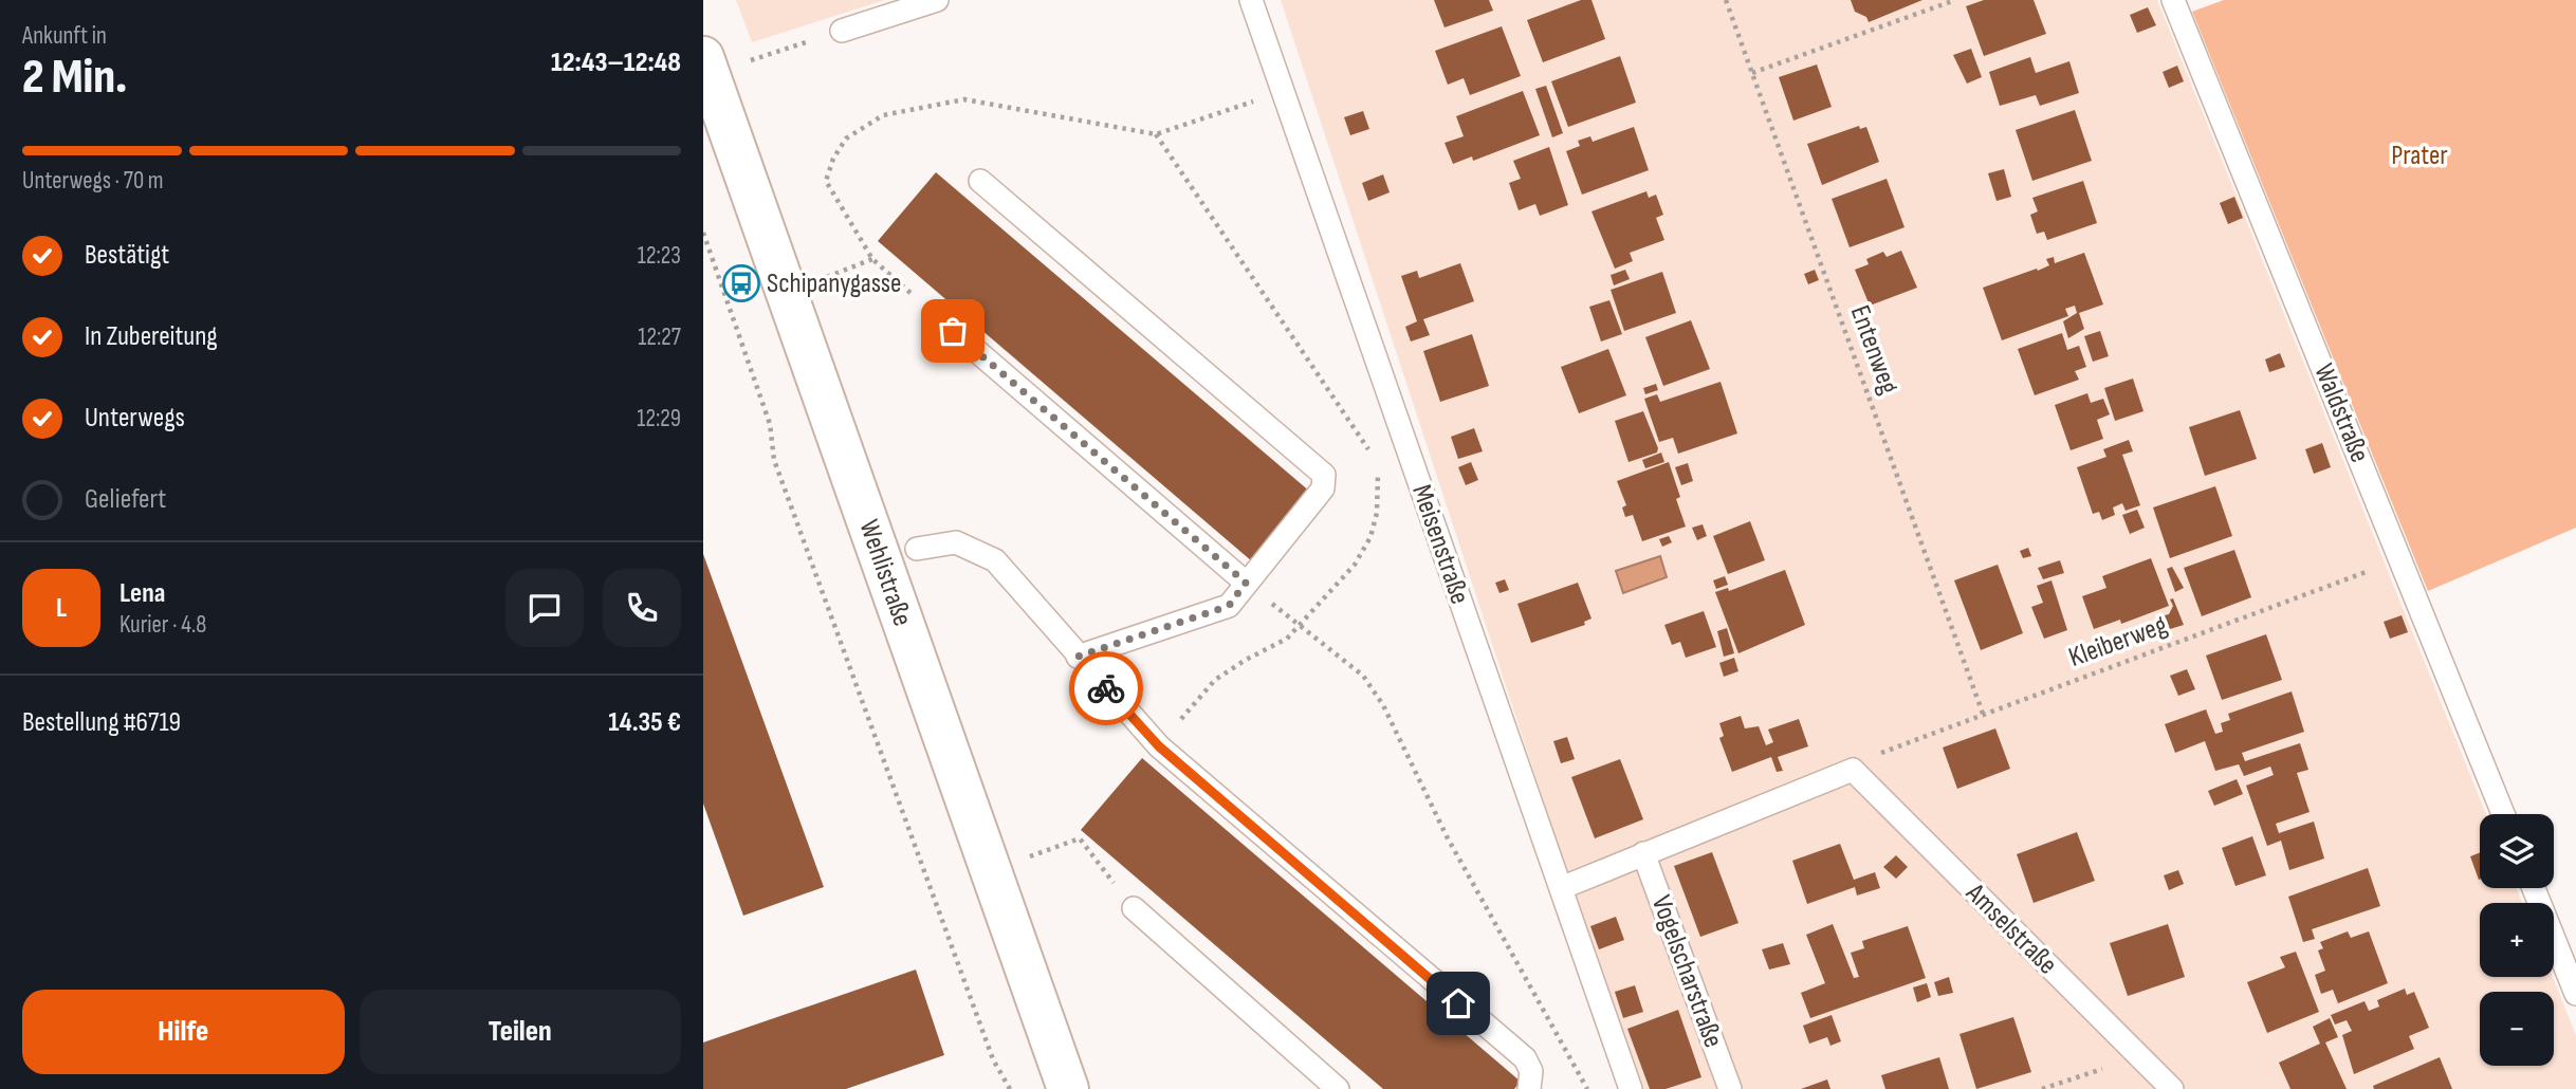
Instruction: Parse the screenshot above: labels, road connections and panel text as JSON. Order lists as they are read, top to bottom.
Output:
{
  "streets": {
    "street": ["Wehlistraße"],
    "lane": [
      "Waldstraße",
      "Meisenstraße",
      "Amselstraße",
      "Vogelscharstraße"
    ],
    "path": ["Entenweg", "Kleiberweg"]
  },
  "crossings": [
    ["Entenweg", "Kleiberweg"],
    ["Waldstraße", "Kleiberweg"],
    ["Kleiberweg", "Amselstraße"]
  ],
  "parks": ["Prater"],
  "places": {
    "bus stop": ["Schipanygasse"]
  },
  "page": {
    "heading": ["2 Min.", "Ankunft in", "12:43–12:48"],
    "panel": [
      "Lena",
      "Kurier · 4.8",
      "Bestellung #6719",
      "14.35 €"
    ],
    "bar": "Unterwegs · 70 m",
    "list": [
      ["Bestätigt", "12:23"],
      ["In Zubereitung", "12:27"],
      ["Unterwegs", "12:29"],
      "Geliefert"
    ],
    "round": "L",
    "map_buttons": ["+", "−"],
    "buttons": ["Hilfe", "Teilen"]
  }
}
